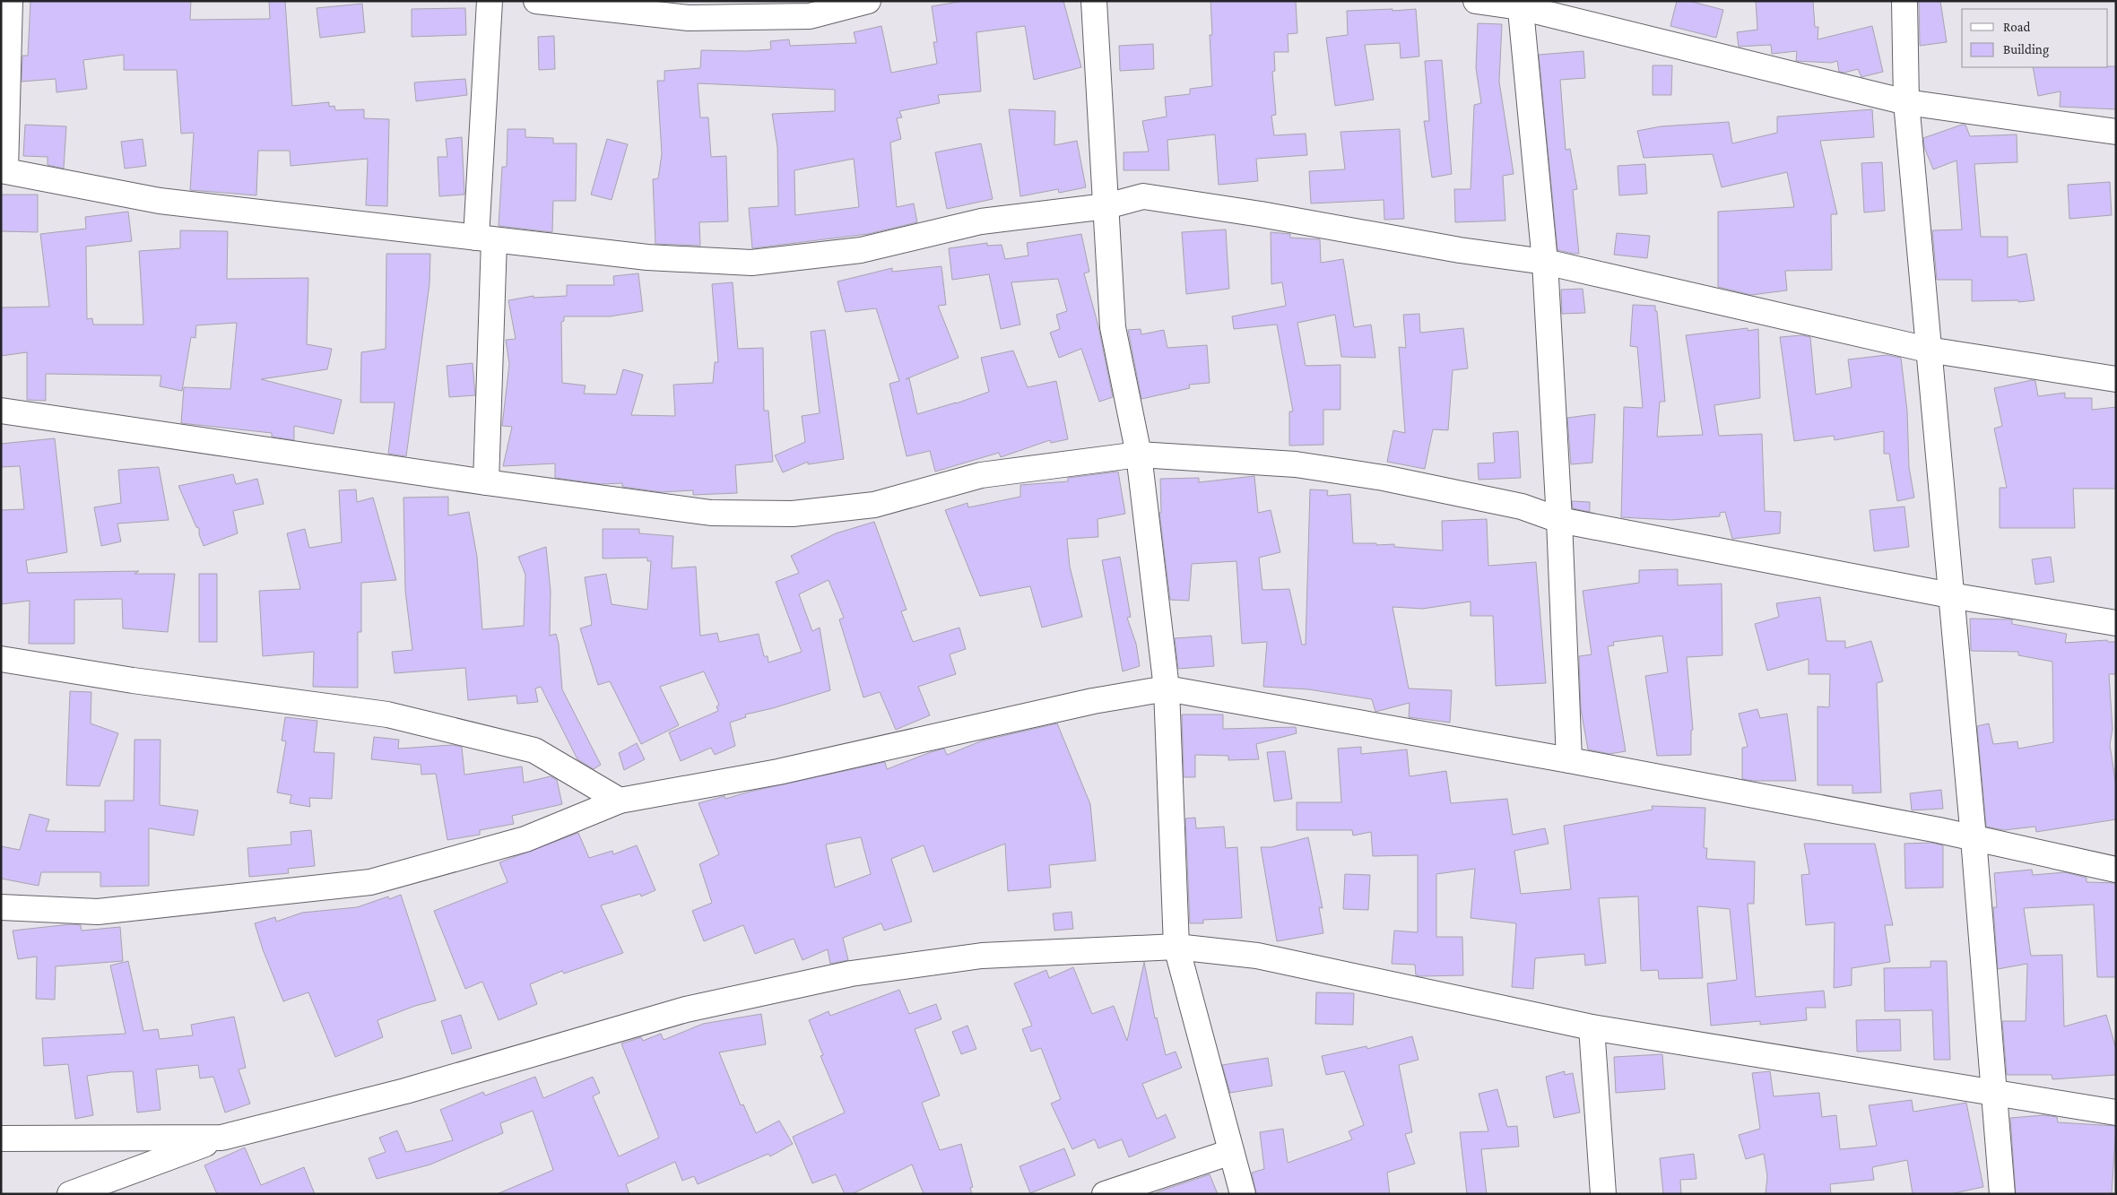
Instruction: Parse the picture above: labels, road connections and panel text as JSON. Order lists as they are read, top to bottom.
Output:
{
  "legend": ["Road", "Building"]
}
